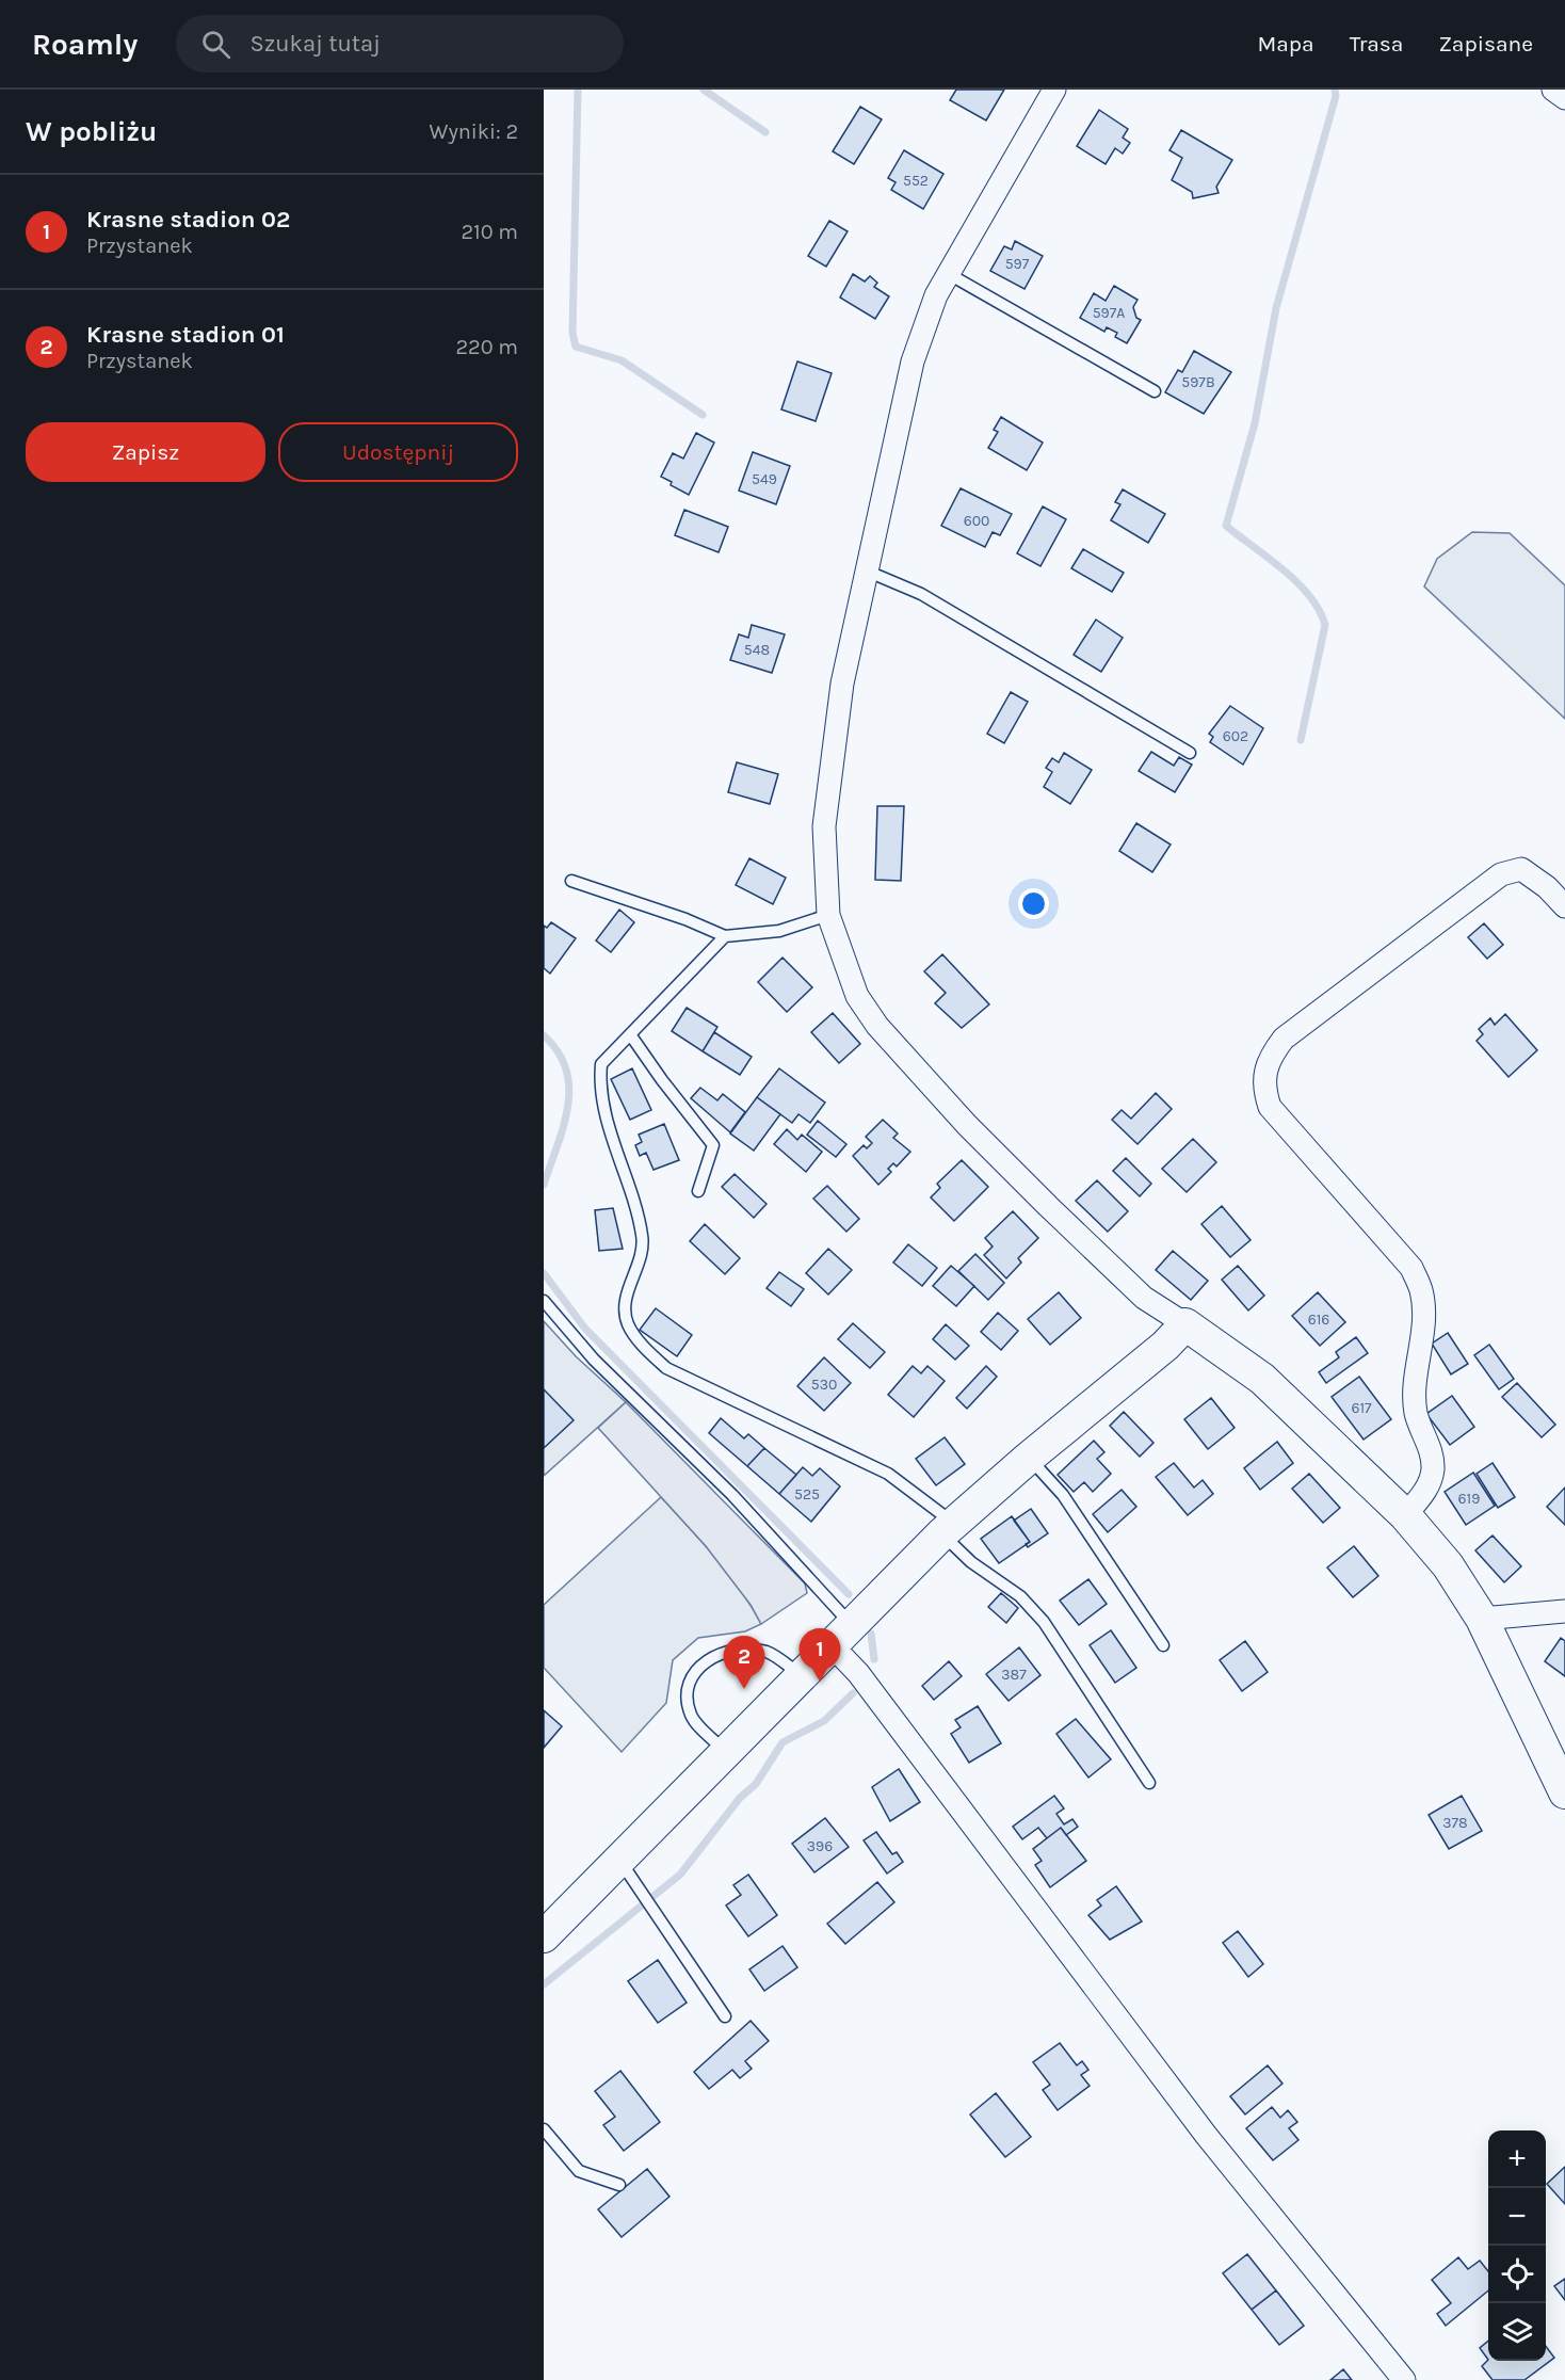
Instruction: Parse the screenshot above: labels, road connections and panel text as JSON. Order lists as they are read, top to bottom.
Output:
{
  "house_numbers": [
    "552",
    "597",
    "597A",
    "597B",
    "549",
    "600",
    "548",
    "602",
    "616",
    "530",
    "617",
    "525",
    "619",
    "387",
    "378",
    "396"
  ],
  "page": {
    "header": "Roamly",
    "search": "Szukaj tutaj",
    "nav": ["Mapa", "Trasa", "Zapisane"],
    "heading": ["W pobliżu", "Wyniki: 2"],
    "list": [
      {
        "mark": "1",
        "name": "Krasne stadion 02",
        "note": "Przystanek",
        "value": "210 m"
      },
      {
        "mark": "2",
        "name": "Krasne stadion 01",
        "note": "Przystanek",
        "value": "220 m"
      }
    ],
    "buttons": ["Zapisz", "Udostępnij"],
    "pins": ["1", "2"],
    "map_buttons": ["+", "−"]
  }
}
